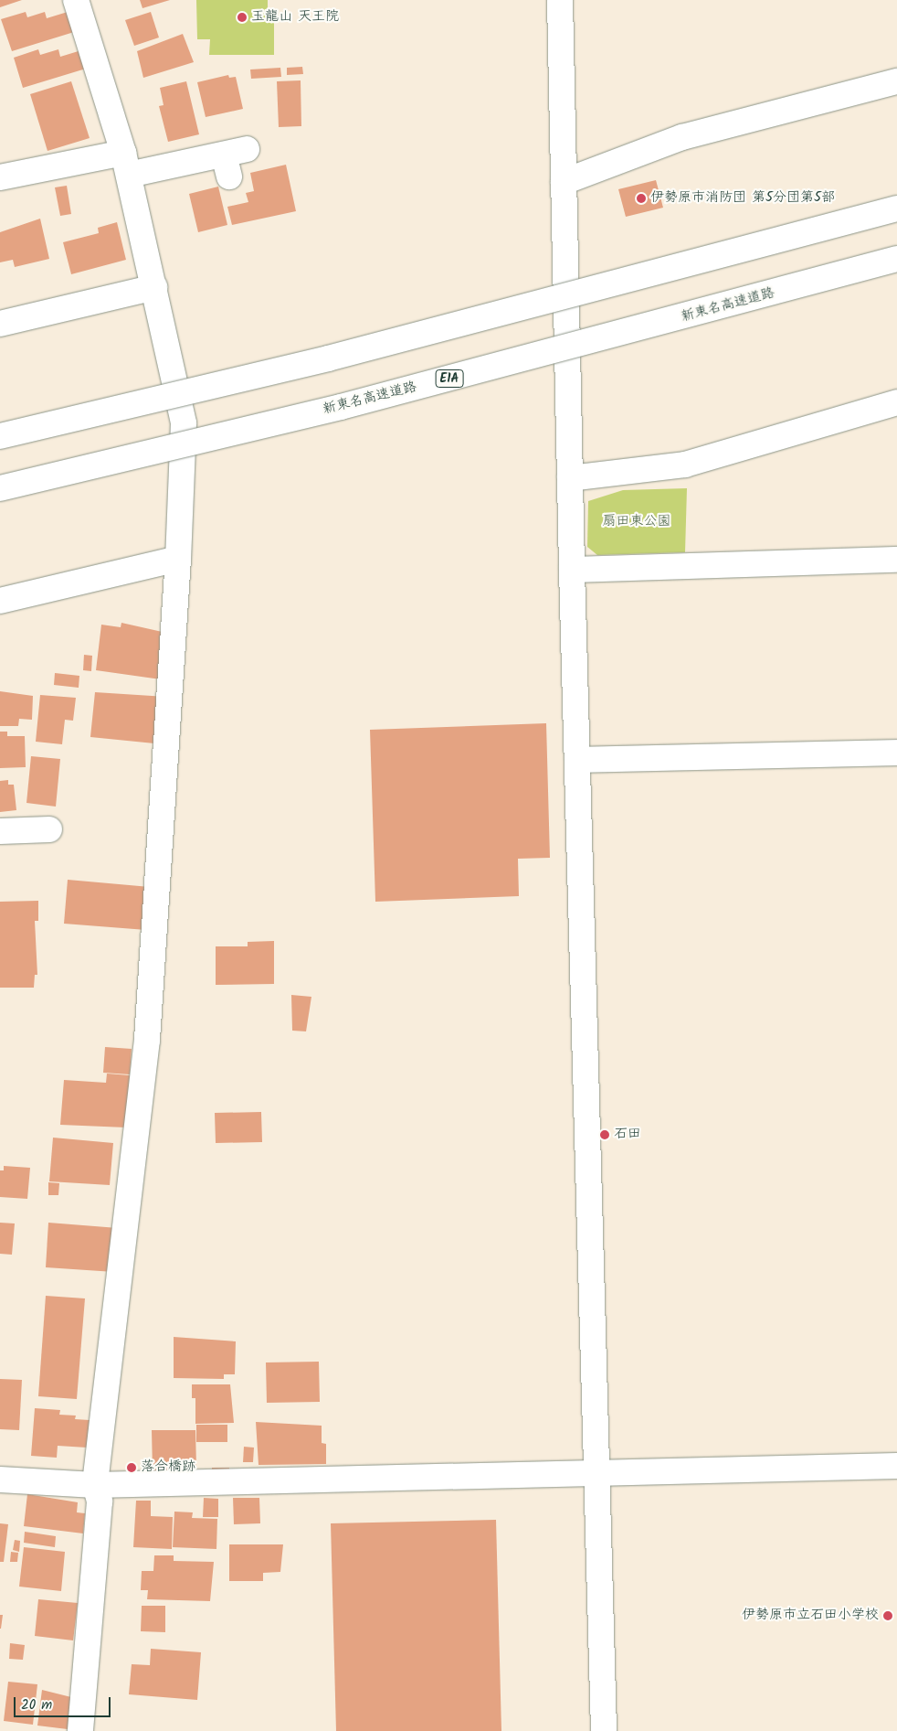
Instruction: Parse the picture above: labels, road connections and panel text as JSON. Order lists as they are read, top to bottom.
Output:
{
  "streets": {
    "main road": ["新東名高速道路", "E1A"]
  },
  "parks": ["扇田東公園"],
  "places": [
    "玉龍山 天王院",
    "伊勢原市消防団 第5分団第5部",
    "石田",
    "落合橋跡",
    "伊勢原市立石田小学校"
  ],
  "scale_bar": "20 m"
}
